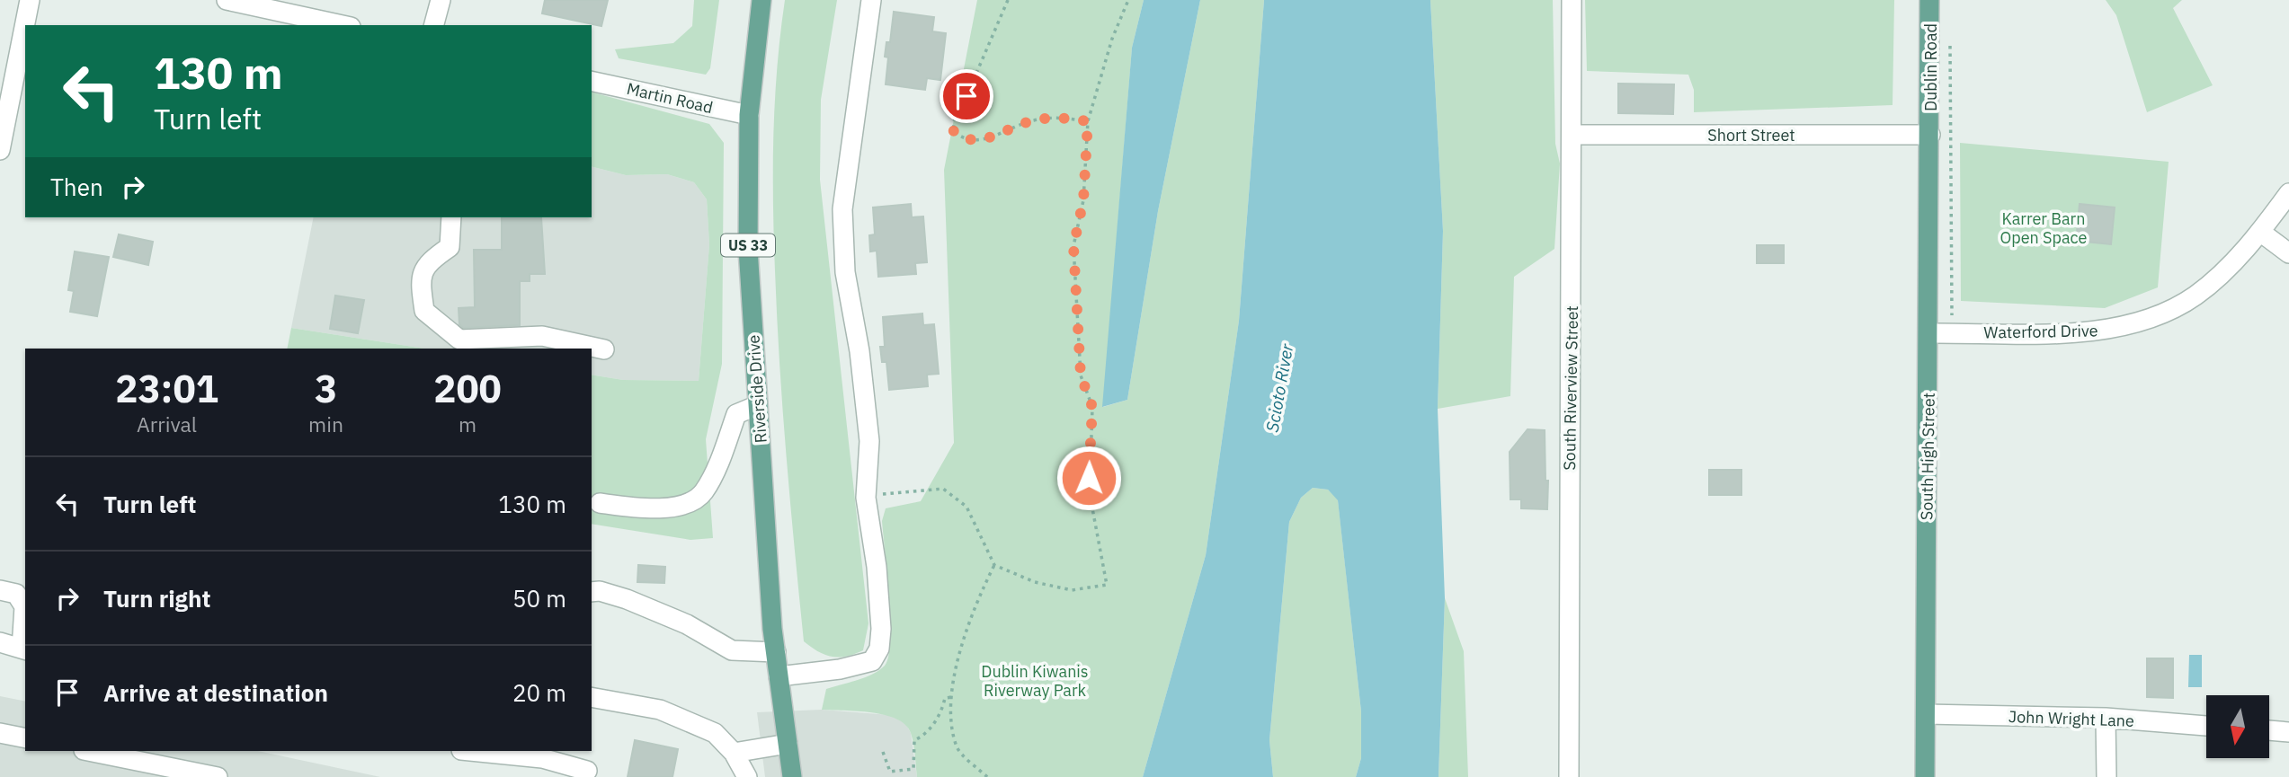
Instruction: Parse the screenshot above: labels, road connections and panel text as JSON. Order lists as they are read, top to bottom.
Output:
{
  "streets": {
    "main road": [
      "Dublin Road",
      "US 33",
      "Riverside Drive",
      "South High Street"
    ],
    "street": [
      "Martin Road",
      "Short Street",
      "Waterford Drive",
      "South Riverview Street",
      "John Wright Lane"
    ]
  },
  "crossings": [
    ["Dublin Road", "Short Street"],
    ["Dublin Road", "South High Street"],
    ["Martin Road", "Riverside Drive"],
    ["Short Street", "South Riverview Street"],
    ["Short Street", "South High Street"],
    ["Waterford Drive", "South High Street"],
    ["South High Street", "John Wright Lane"]
  ],
  "water": ["Scioto River"],
  "parks": ["Karrer Barn Open Space", "Dublin Kiwanis Riverway Park"],
  "north": "bottom",
  "page": {
    "turn": ["130 m", "Turn left"],
    "then": "Then",
    "eta": [
      "23:01",
      "Arrival",
      "3",
      "min",
      "200",
      "m"
    ],
    "list": [
      {
        "name": "Turn left",
        "value": "130 m"
      },
      {
        "name": "Turn right",
        "value": "50 m"
      },
      {
        "name": "Arrive at destination",
        "value": "20 m"
      }
    ]
  }
}
